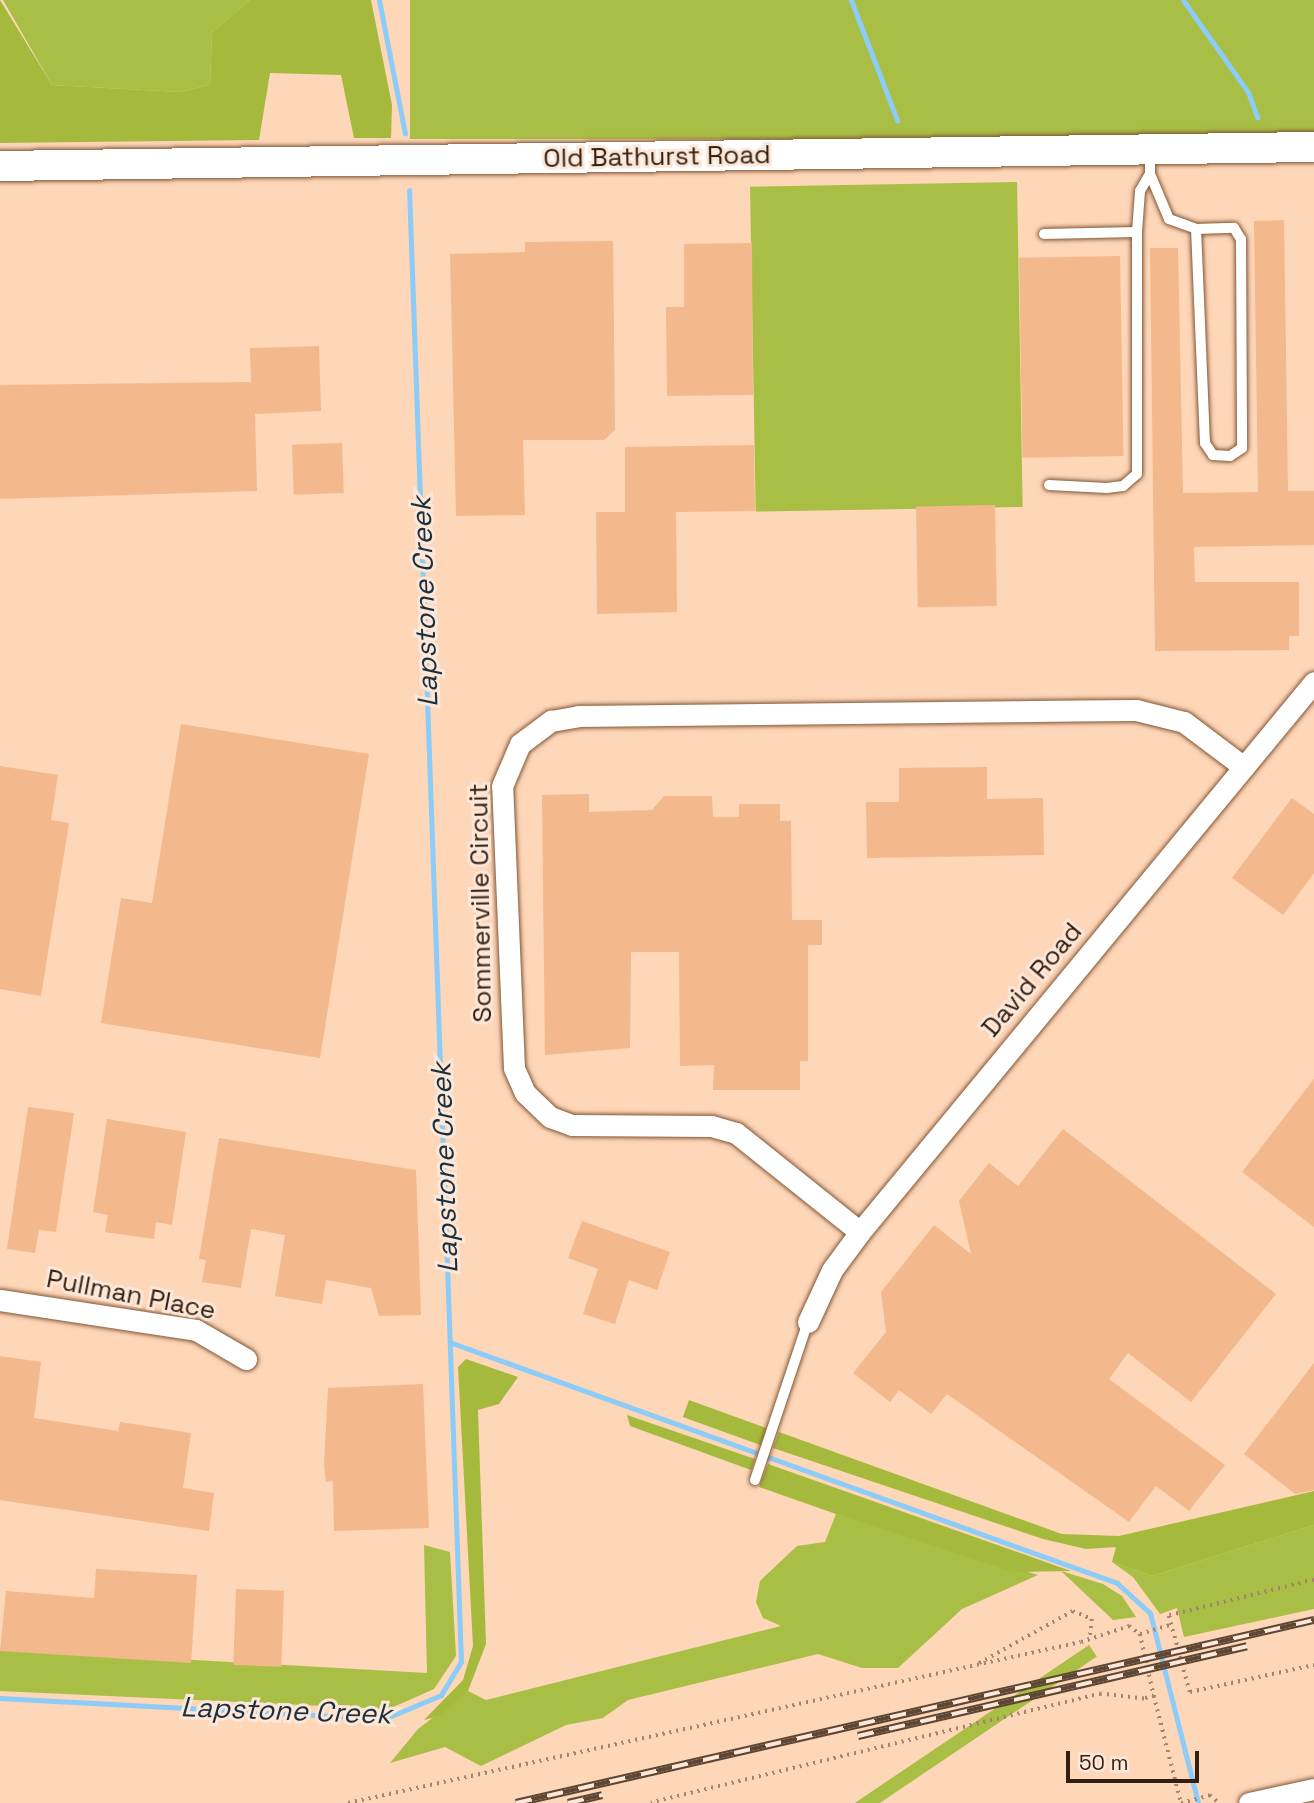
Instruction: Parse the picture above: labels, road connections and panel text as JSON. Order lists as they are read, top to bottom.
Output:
{
  "streets": {
    "main road": ["Old Bathurst Road"],
    "street": ["Sommerville Circuit", "David Road", "Pullman Place"]
  },
  "crossings": [
    ["Sommerville Circuit", "David Road"]
  ],
  "water": ["Lapstone Creek"],
  "scale_bar": "50 m"
}
